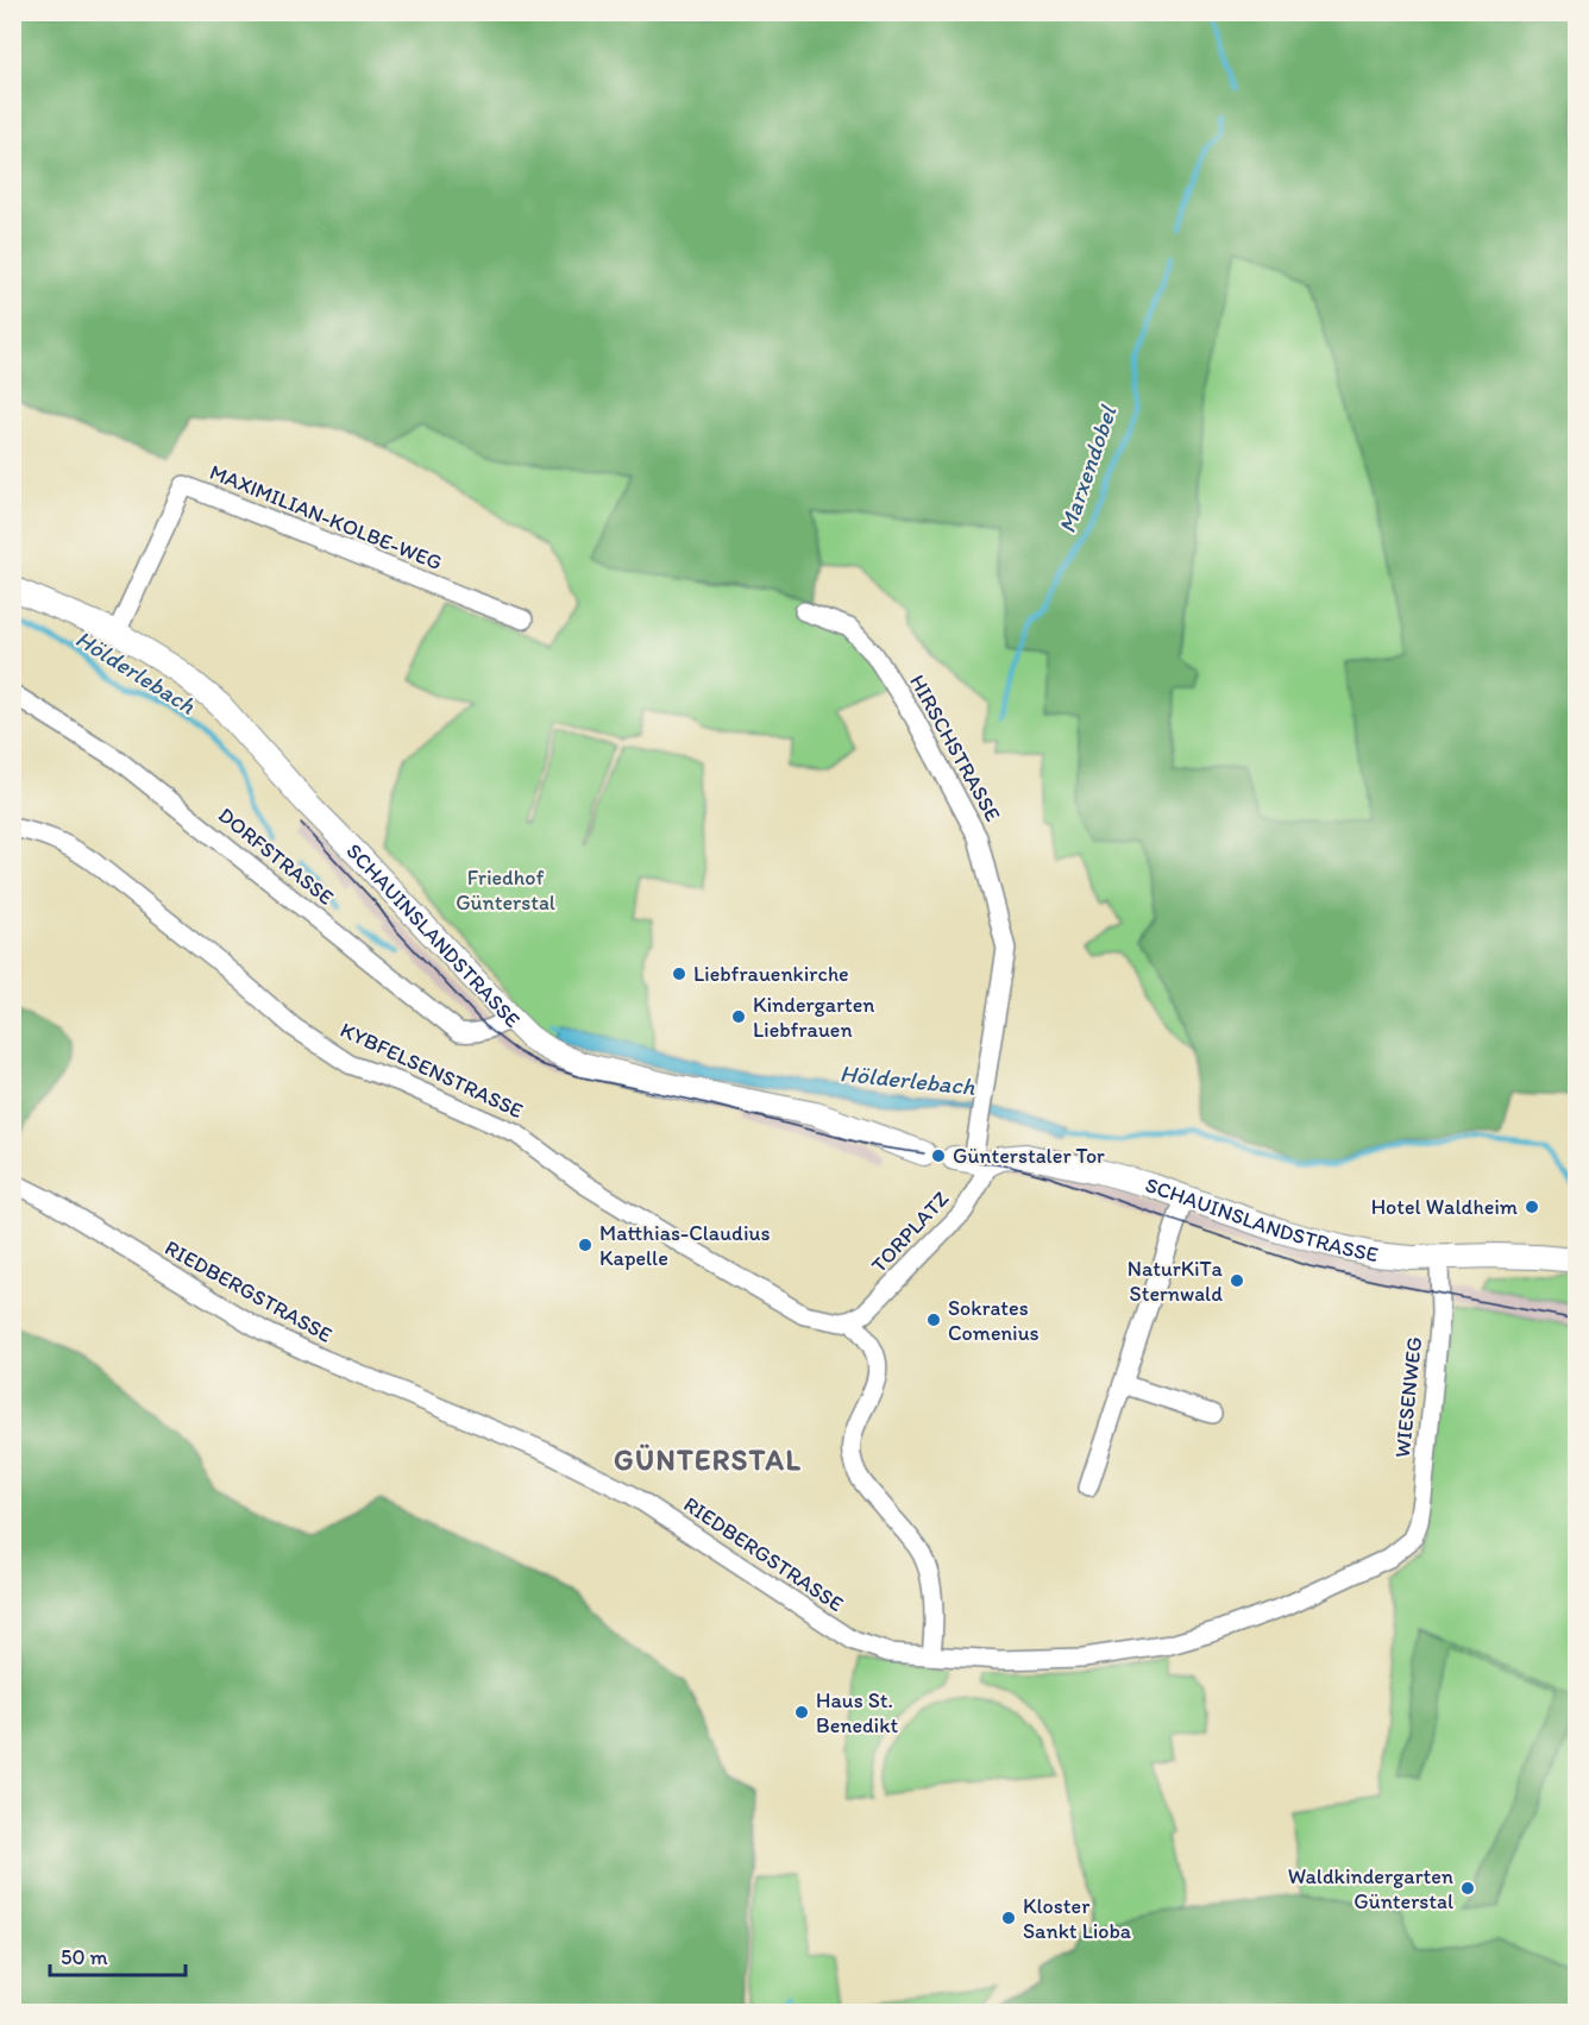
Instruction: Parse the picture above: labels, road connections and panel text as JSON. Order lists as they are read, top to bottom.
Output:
{
  "streets": {
    "main road": ["SCHAUINSLANDSTRASSE"],
    "street": [
      "MAXIMILIAN-KOLBE-WEG",
      "HIRSCHSTRASSE",
      "DORFSTRASSE",
      "KYBFELSENSTRASSE",
      "TORPLATZ",
      "RIEDBERGSTRASSE",
      "WIESENWEG"
    ]
  },
  "crossings": [
    ["MAXIMILIAN-KOLBE-WEG", "SCHAUINSLANDSTRASSE"],
    ["HIRSCHSTRASSE", "SCHAUINSLANDSTRASSE"],
    ["HIRSCHSTRASSE", "TORPLATZ"],
    ["DORFSTRASSE", "SCHAUINSLANDSTRASSE"],
    ["SCHAUINSLANDSTRASSE", "TORPLATZ"],
    ["SCHAUINSLANDSTRASSE", "WIESENWEG"],
    ["KYBFELSENSTRASSE", "TORPLATZ"],
    ["RIEDBERGSTRASSE", "WIESENWEG"]
  ],
  "districts": ["GÜNTERSTAL"],
  "water": ["Marxendobel", "Hölderlebach"],
  "parks": ["Friedhof Günterstal"],
  "places": [
    "Liebfrauenkirche",
    "Kindergarten Liebfrauen",
    "Günterstaler Tor",
    "Hotel Waldheim",
    "Matthias-Claudius Kapelle",
    "NaturKiTa Sternwald",
    "Sokrates Comenius",
    "Haus St. Benedikt",
    "Waldkindergarten Günterstal",
    "Kloster Sankt Lioba"
  ],
  "scale_bar": "50 m"
}
